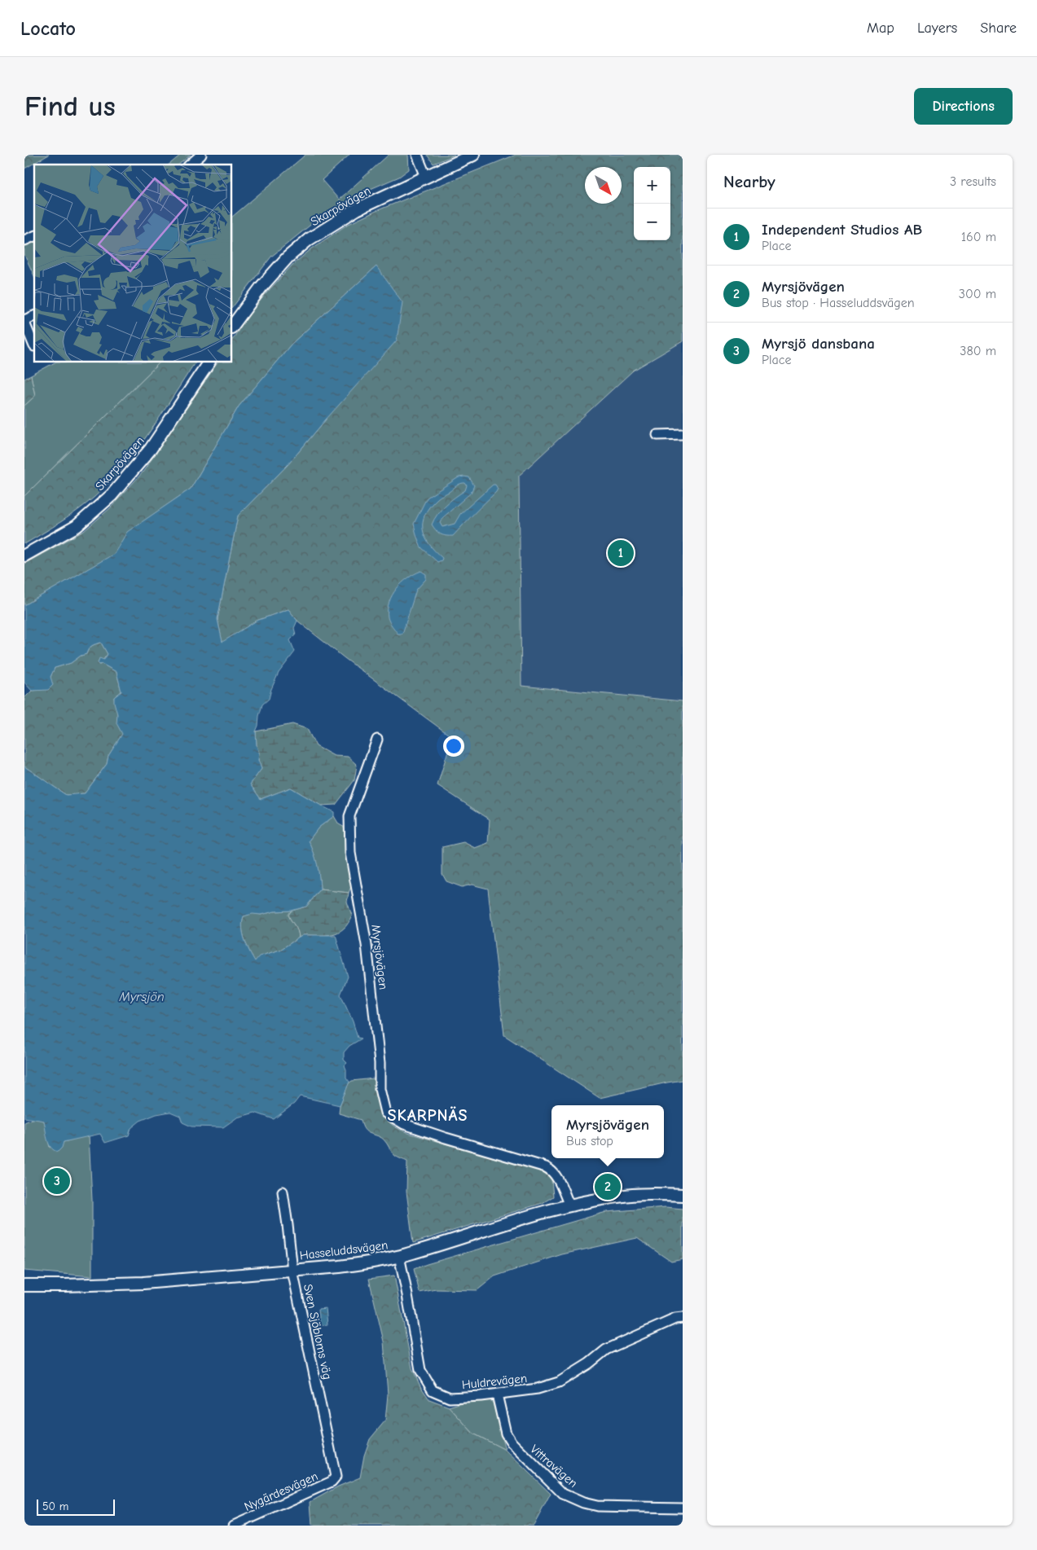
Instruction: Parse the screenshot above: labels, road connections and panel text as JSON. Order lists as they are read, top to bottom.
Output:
{
  "streets": {
    "street": [
      "Skarpövägen",
      "Myrsjövägen",
      "Hasseluddsvägen",
      "Sven Sjöbloms väg",
      "Huldrevägen",
      "Vittravägen",
      "Nygärdesvägen"
    ]
  },
  "crossings": [
    ["Myrsjövägen", "Hasseluddsvägen"],
    ["Hasseluddsvägen", "Sven Sjöbloms väg"],
    ["Hasseluddsvägen", "Huldrevägen"],
    ["Sven Sjöbloms väg", "Nygärdesvägen"],
    ["Huldrevägen", "Vittravägen"]
  ],
  "districts": ["SKARPNÄS"],
  "water": ["Myrsjön"],
  "scale_bar": "50 m",
  "north": "bottom right",
  "page": {
    "header": "Locato",
    "nav": ["Map", "Layers", "Share"],
    "buttons": "Directions",
    "title": "Find us",
    "heading": ["Nearby", "3 results"],
    "map_buttons": ["+", "−"],
    "list": [
      {
        "mark": "1",
        "name": "Independent Studios AB",
        "note": "Place",
        "value": "160 m"
      },
      {
        "mark": "2",
        "name": "Myrsjövägen",
        "note": "Bus stop · Hasseluddsvägen",
        "value": "300 m"
      },
      {
        "mark": "3",
        "name": "Myrsjö dansbana",
        "note": "Place",
        "value": "380 m"
      }
    ],
    "pins": ["1", "3", "2"],
    "popup": ["Myrsjövägen", "Bus stop"],
    "scale": "50 m"
  }
}
